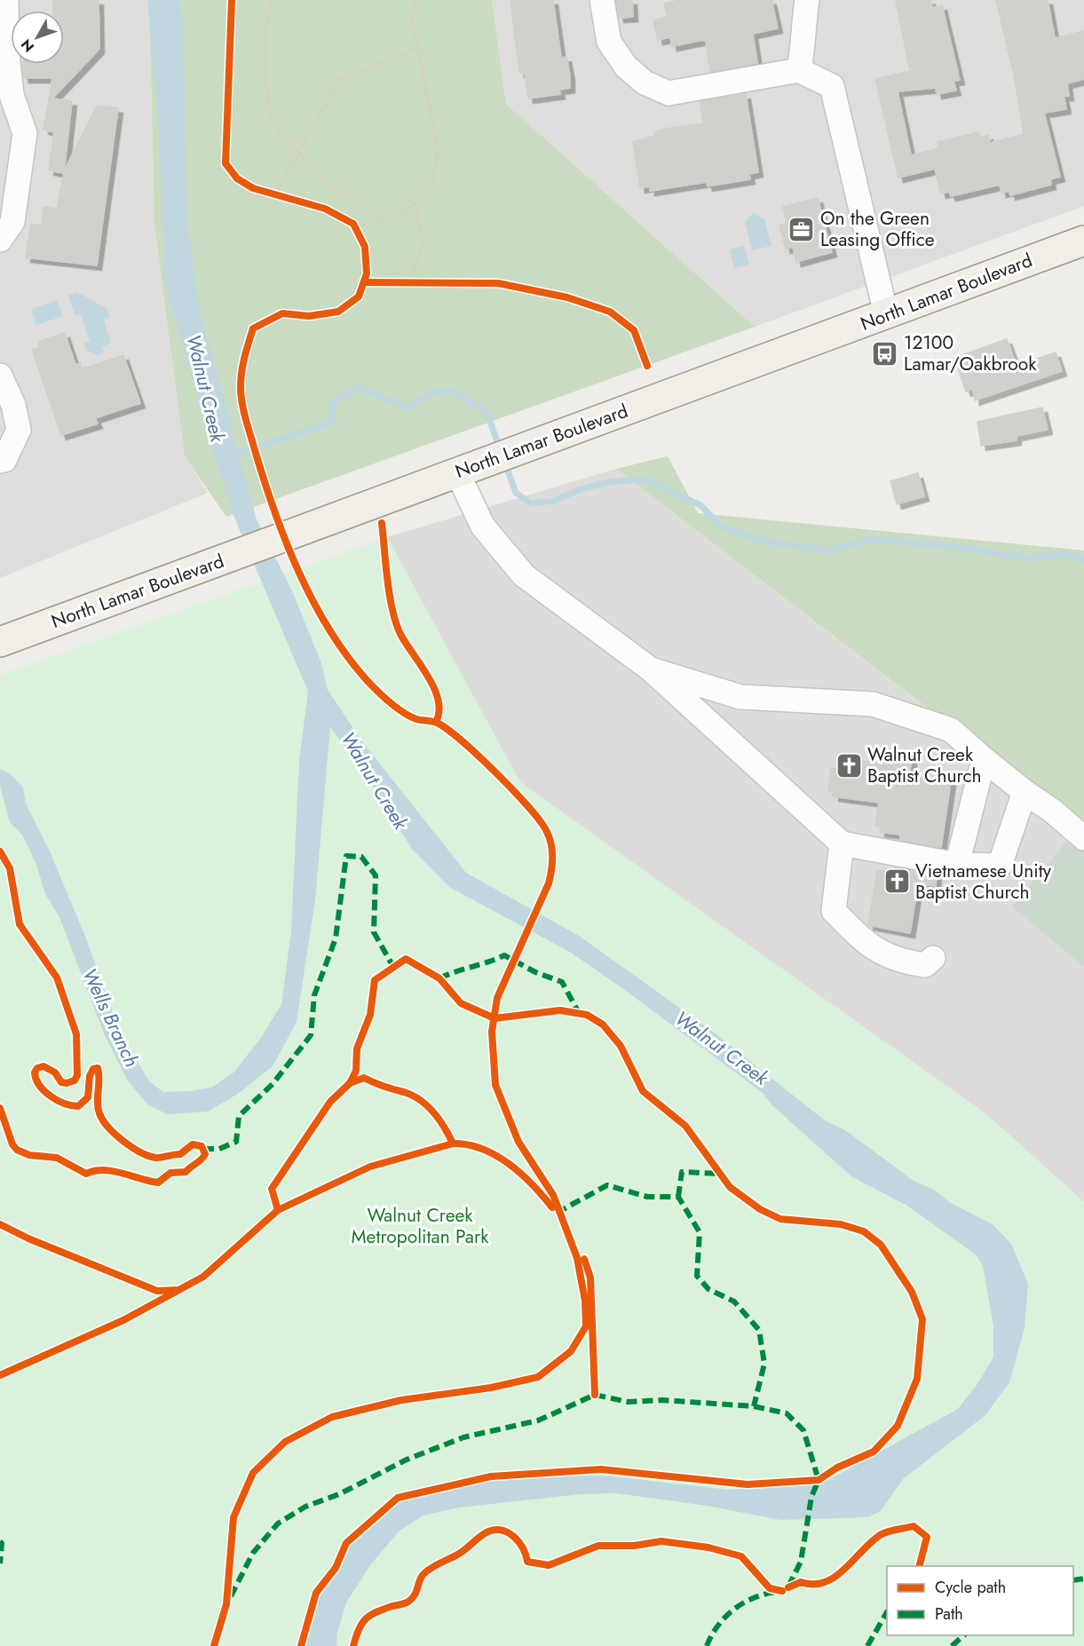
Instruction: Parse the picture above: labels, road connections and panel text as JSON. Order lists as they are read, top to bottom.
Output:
{
  "streets": {
    "main road": ["North Lamar Boulevard"]
  },
  "water": ["Walnut Creek", "Wells Branch"],
  "parks": ["Walnut Creek Metropolitan Park"],
  "places": {
    "office": ["On the Green Leasing Office"],
    "bus stop": ["12100 Lamar/Oakbrook"],
    "church": ["Walnut Creek Baptist Church", "Vietnamese Unity Baptist Church"]
  },
  "legend": ["Cycle path", "Path"],
  "north": "bottom left"
}
